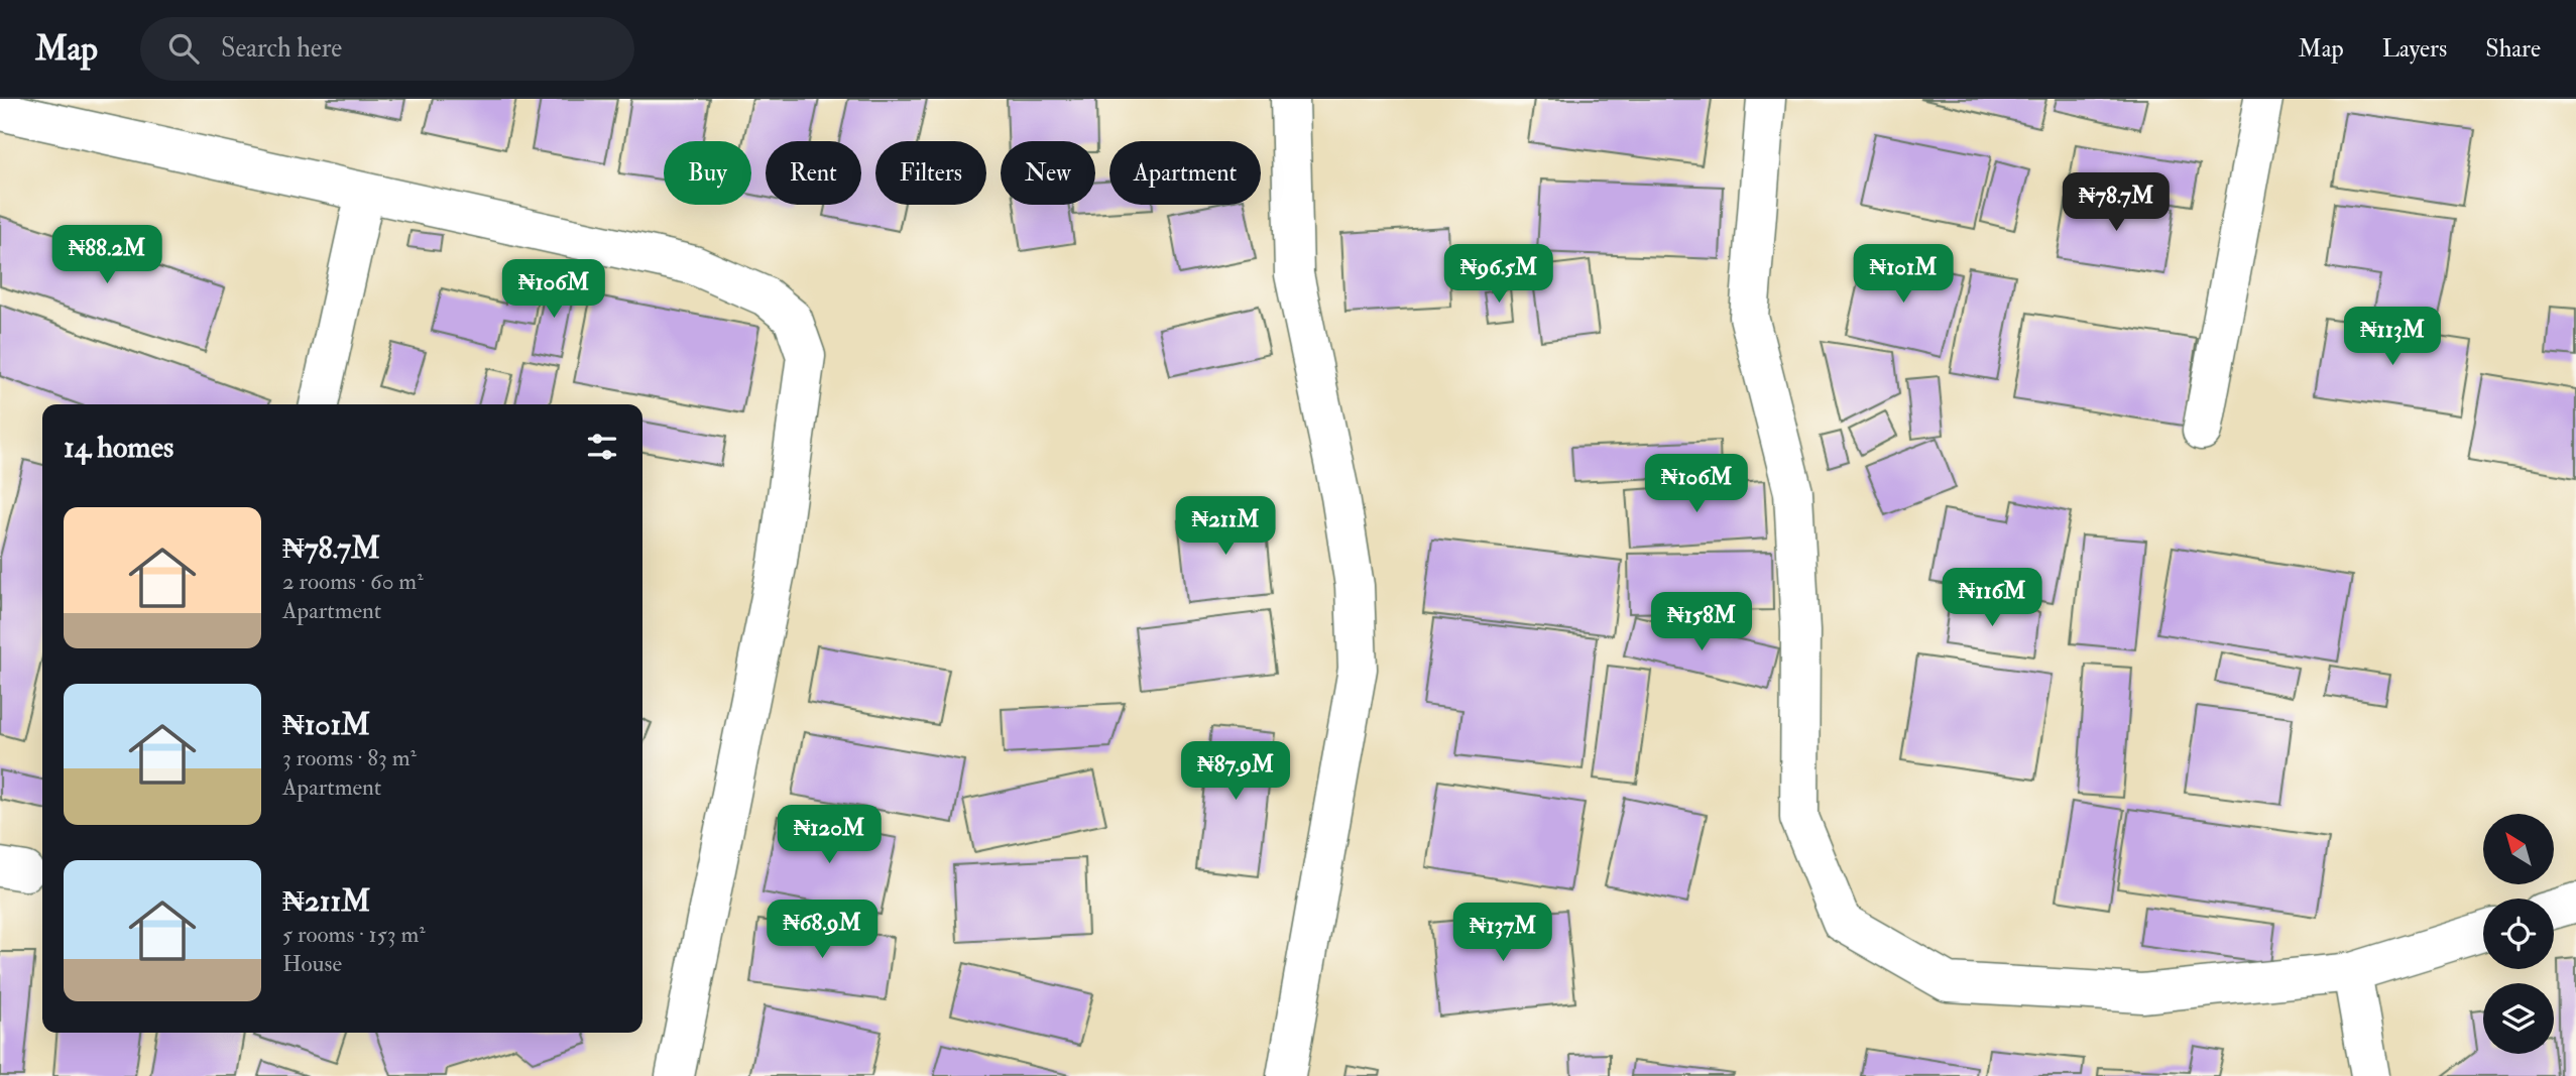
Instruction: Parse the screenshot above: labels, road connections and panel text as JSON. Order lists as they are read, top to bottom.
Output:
{
  "north": "top left",
  "page": {
    "header": "Map",
    "search": "Search here",
    "nav": ["Map", "Layers", "Share"],
    "chip": [
      "Buy",
      "Rent",
      "Filters",
      "New",
      "Apartment"
    ],
    "price": [
      "₦78.7M",
      "₦88.2M",
      "₦96.5M",
      "₦101M",
      "₦106M",
      "₦113M",
      "₦106M",
      "₦211M",
      "₦116M",
      "₦158M",
      "₦87.9M",
      "₦120M",
      "₦68.9M",
      "₦137M"
    ],
    "heading": "14 homes",
    "list": [
      {
        "name": "₦78.7M",
        "note": "2 rooms · 60 m² · Apartment"
      },
      {
        "name": "₦101M",
        "note": "3 rooms · 83 m² · Apartment"
      },
      {
        "name": "₦211M",
        "note": "5 rooms · 153 m² · House"
      }
    ]
  }
}
